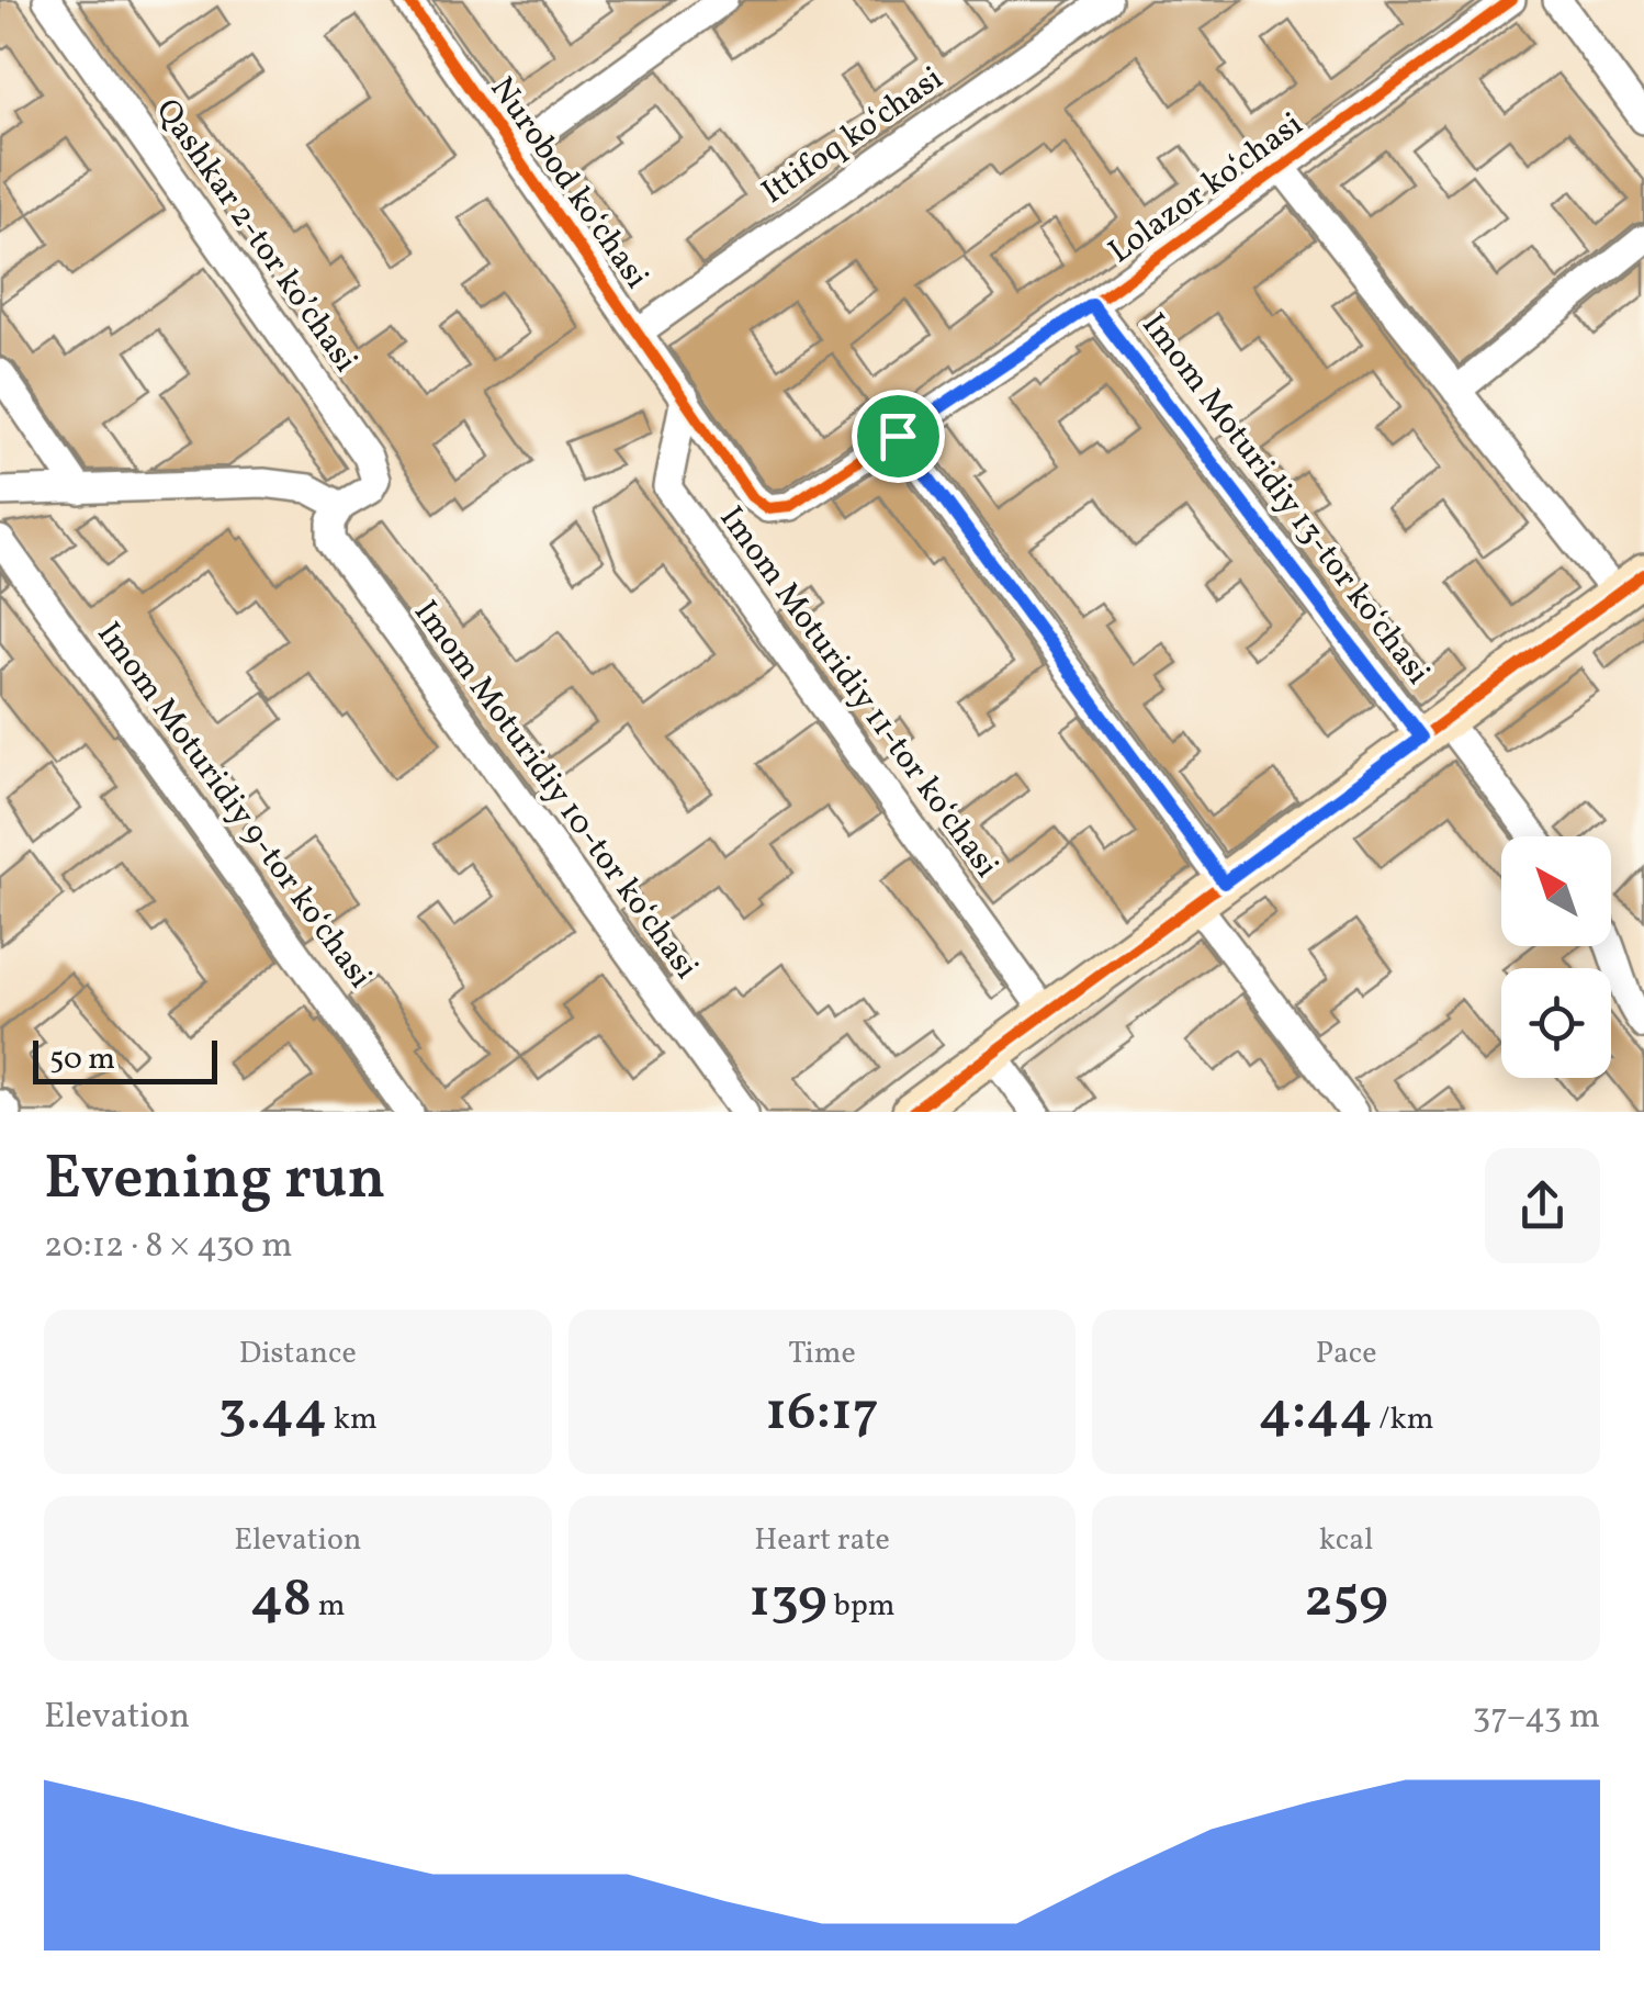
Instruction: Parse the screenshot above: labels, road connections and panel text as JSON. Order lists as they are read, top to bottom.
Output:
{
  "streets": {
    "street": [
      "Ittifoq ko‘chasi",
      "Nurobod koʻchasi",
      "Lolazor ko‘chasi",
      "Qashkar 2-tor koʼchasi",
      "Imom Moturidiy 13-tor koʻchasi",
      "Imom Moturidiy 11-tor koʻchasi",
      "Imom Moturidiy 10-tor koʻchasi",
      "Imom Moturidiy 9-tor koʻchasi"
    ]
  },
  "crossings": [
    ["Ittifoq ko‘chasi", "Nurobod koʻchasi"],
    ["Nurobod koʻchasi", "Lolazor ko‘chasi"],
    ["Nurobod koʻchasi", "Imom Moturidiy 11-tor koʻchasi"],
    ["Lolazor ko‘chasi", "Imom Moturidiy 13-tor koʻchasi"],
    ["Lolazor ko‘chasi", "Imom Moturidiy 11-tor koʻchasi"],
    ["Qashkar 2-tor koʼchasi", "Imom Moturidiy 10-tor koʻchasi"]
  ],
  "scale_bar": "50 m",
  "north": "top left",
  "page": {
    "scale": "50 m",
    "heading": ["Evening run", "20:12 · 8 × 430 m"],
    "stats": [
      ["Distance", "3.44 km"],
      ["Time", "16:17"],
      ["Pace", "4:44 /km"],
      ["Elevation", "48 m"],
      ["Heart rate", "139 bpm"],
      ["kcal", "259"]
    ],
    "chart": ["Elevation", "37–43 m"]
  }
}
